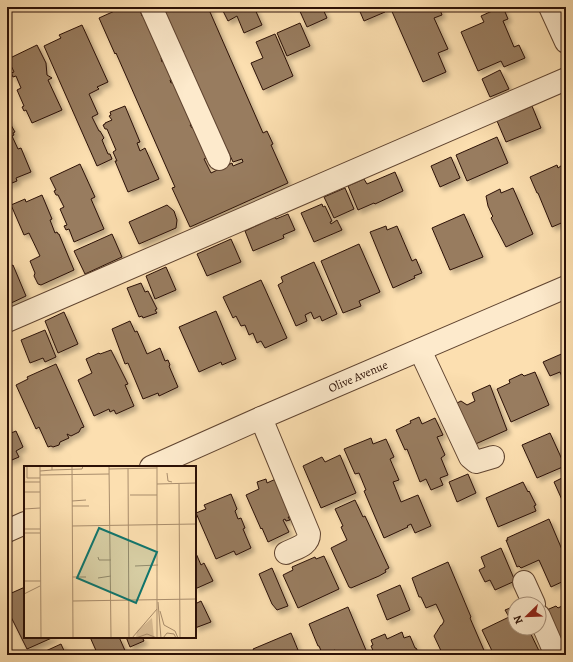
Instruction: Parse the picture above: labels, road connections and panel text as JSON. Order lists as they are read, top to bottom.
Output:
{
  "streets": {
    "street": ["Olive Avenue"]
  },
  "north": "bottom left"
}
